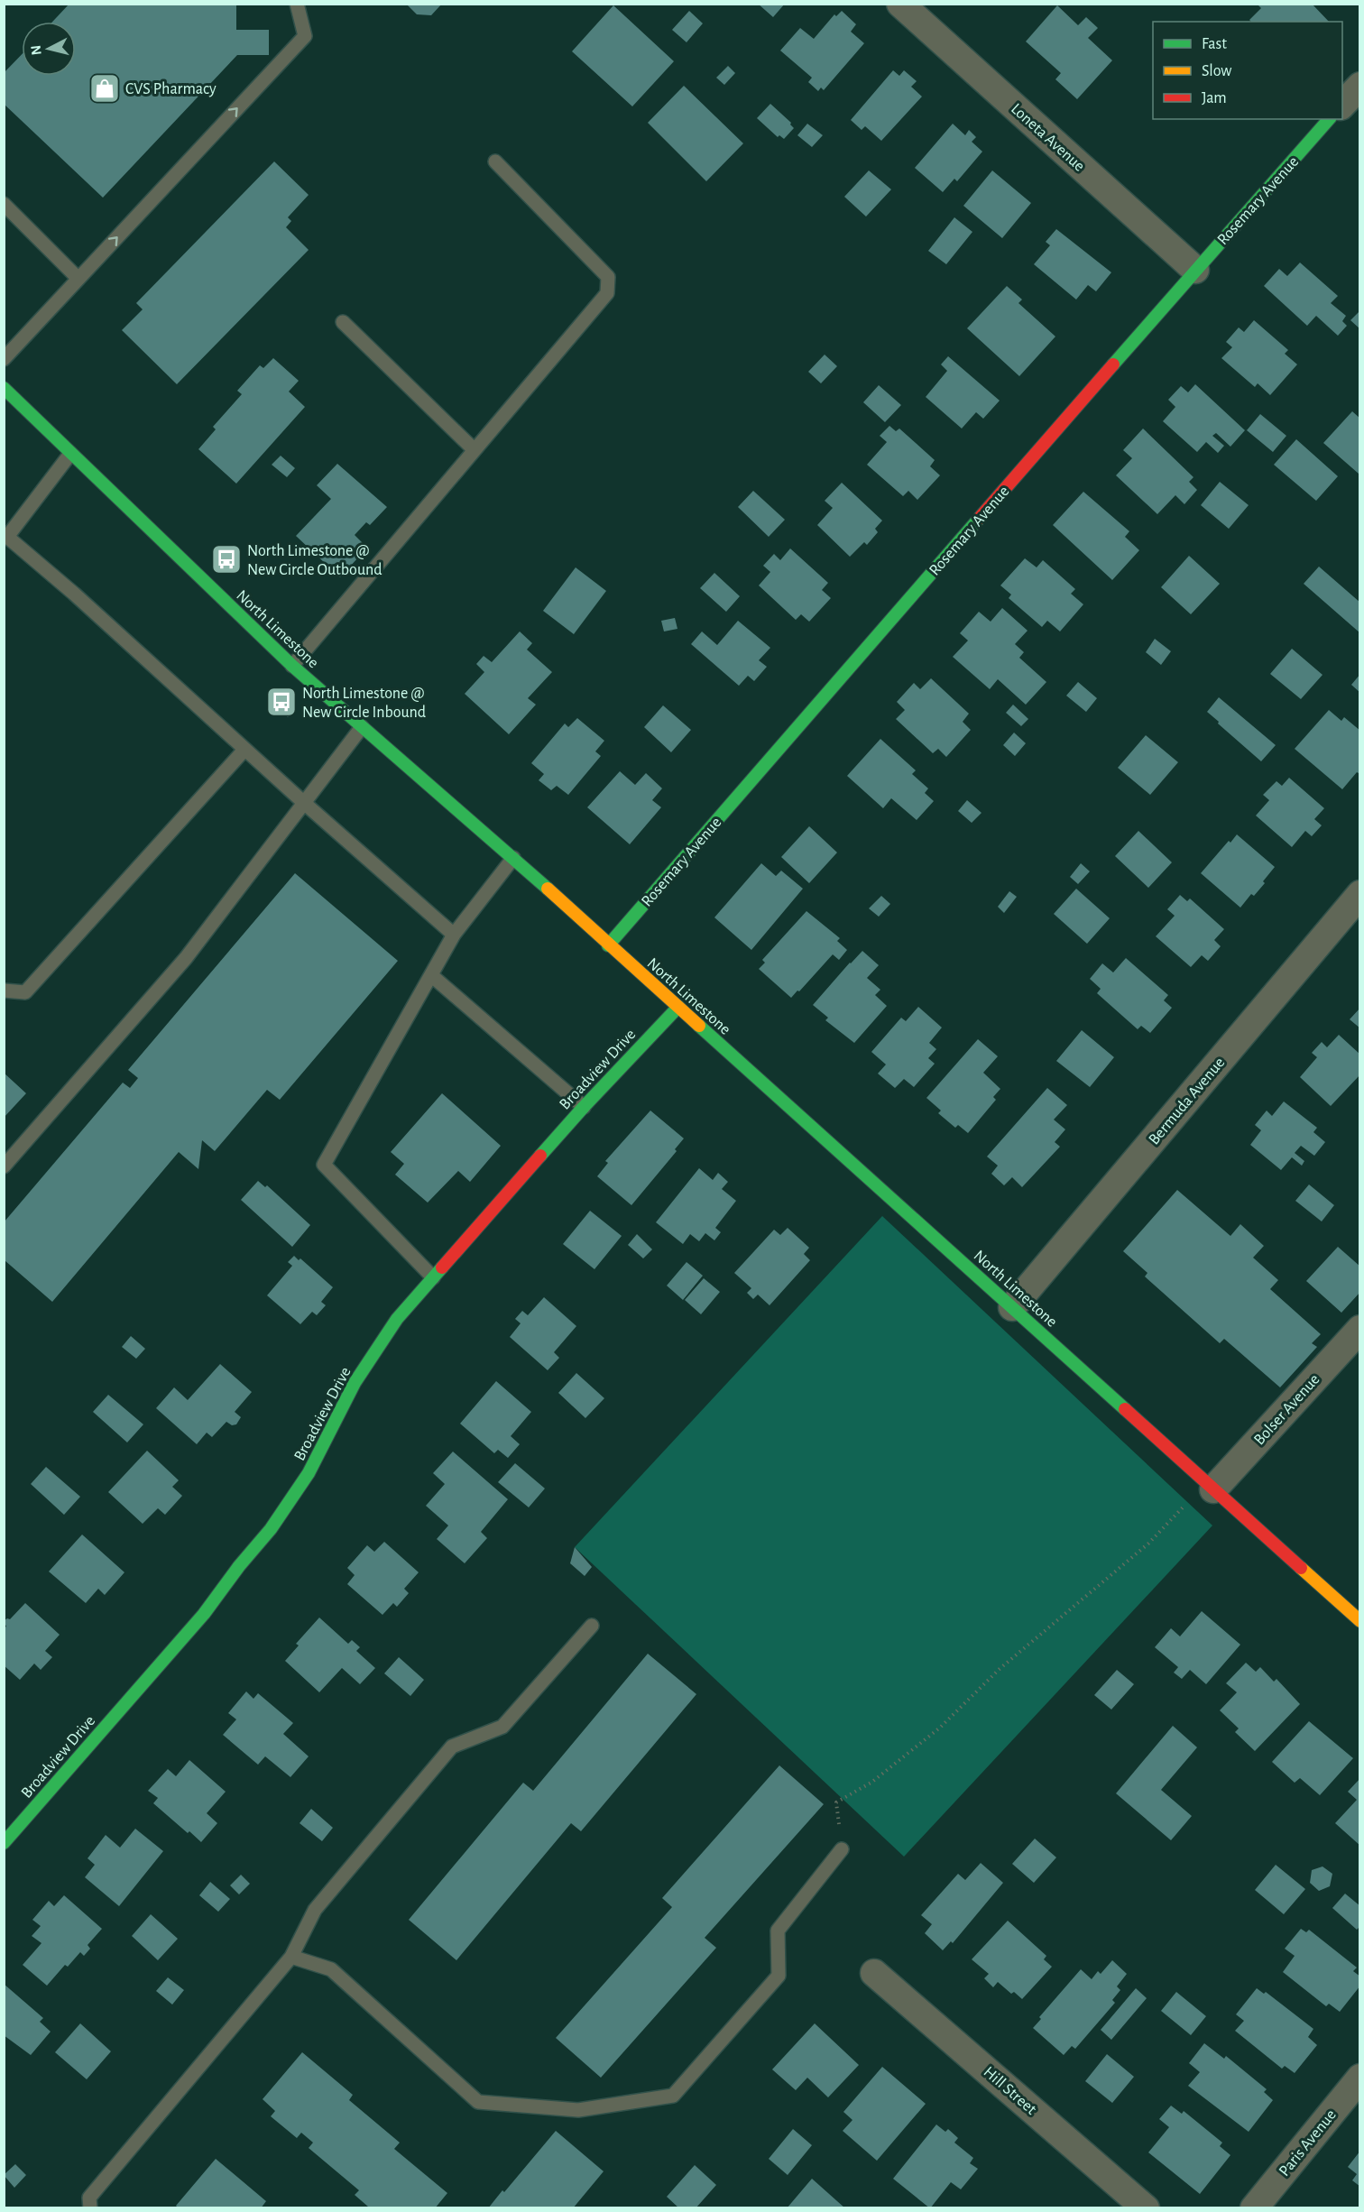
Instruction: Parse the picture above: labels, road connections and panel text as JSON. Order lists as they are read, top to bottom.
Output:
{
  "streets": {
    "street": [
      "Loneta Avenue",
      "Rosemary Avenue",
      "North Limestone",
      "Broadview Drive",
      "Bermuda Avenue",
      "Bolser Avenue",
      "Hill Street",
      "Paris Avenue"
    ]
  },
  "crossings": [
    ["Loneta Avenue", "Rosemary Avenue"],
    ["Rosemary Avenue", "North Limestone"],
    ["North Limestone", "Broadview Drive"],
    ["North Limestone", "Bermuda Avenue"],
    ["North Limestone", "Bolser Avenue"]
  ],
  "places": {
    "shop": ["CVS Pharmacy"],
    "bus stop": ["North Limestone @ New Circle Outbound", "North Limestone @ New Circle Inbound"]
  },
  "legend": ["Fast", "Slow", "Jam"],
  "north": "left"
}
